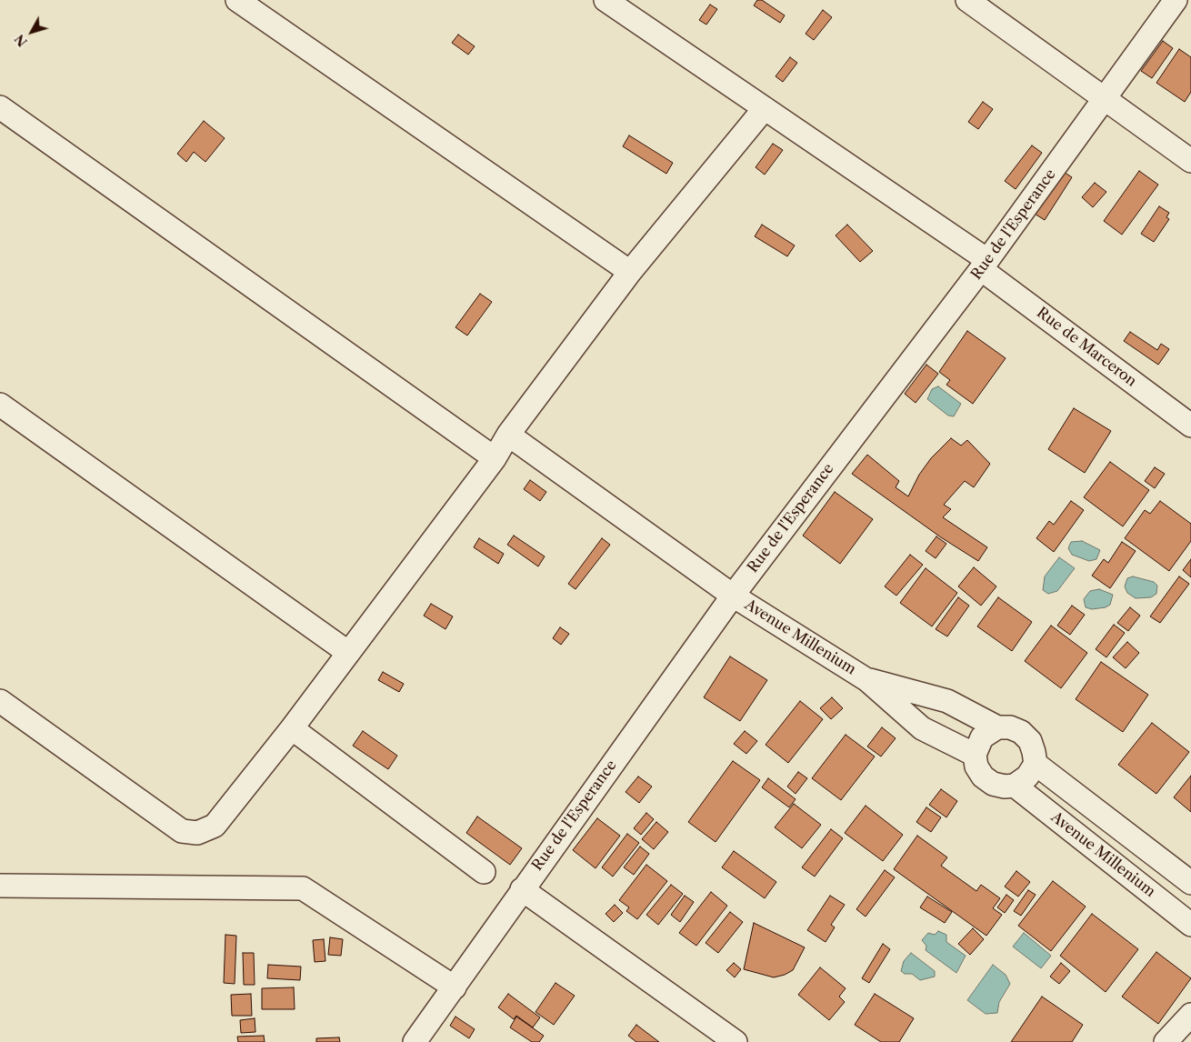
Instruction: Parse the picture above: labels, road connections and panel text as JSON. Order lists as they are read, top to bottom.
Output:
{
  "streets": {
    "street": ["Rue de l'Esperance", "Rue de Marceron", "Avenue Millenium"]
  },
  "crossings": [
    ["Rue de l'Esperance", "Rue de Marceron"],
    ["Rue de l'Esperance", "Avenue Millenium"]
  ],
  "north": "bottom left"
}
